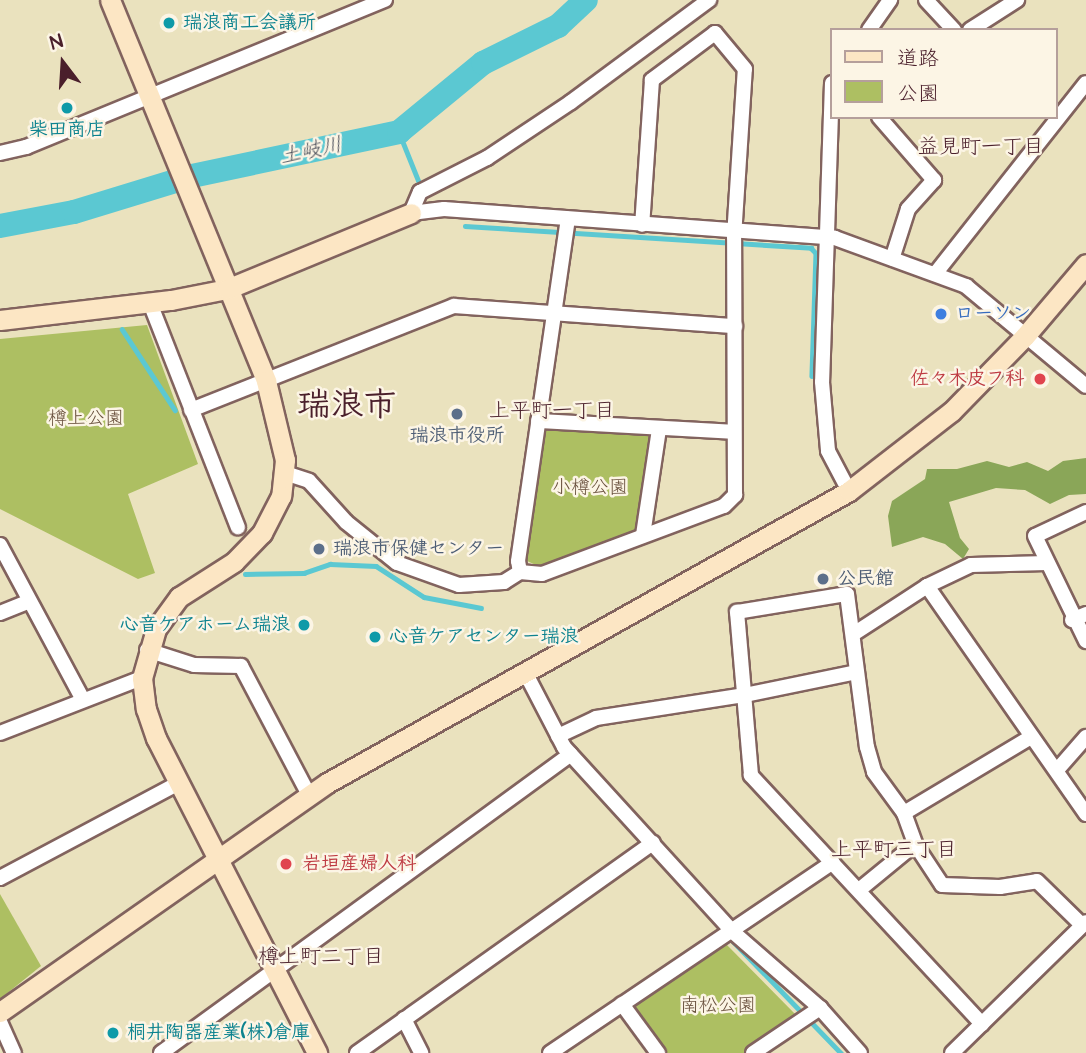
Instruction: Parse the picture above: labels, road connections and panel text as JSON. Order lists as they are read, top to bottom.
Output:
{
  "districts": [
    "益見町一丁目",
    "瑞浪市",
    "上平町一丁目",
    "上平町三丁目",
    "樽上町二丁目"
  ],
  "water": ["土岐川"],
  "parks": ["樽上公園", "小樽公園", "南松公園"],
  "places": [
    "瑞浪商工会議所",
    "柴田商店",
    "ローソン",
    "佐々木皮フ科",
    "瑞浪市役所",
    "瑞浪市保健センター",
    "公民館",
    "心音ケアホーム瑞浪",
    "心音ケアセンター瑞浪",
    "岩垣産婦人科",
    "桐井陶器産業(株)倉庫"
  ],
  "legend": ["道路", "公園"],
  "north": "top"
}
